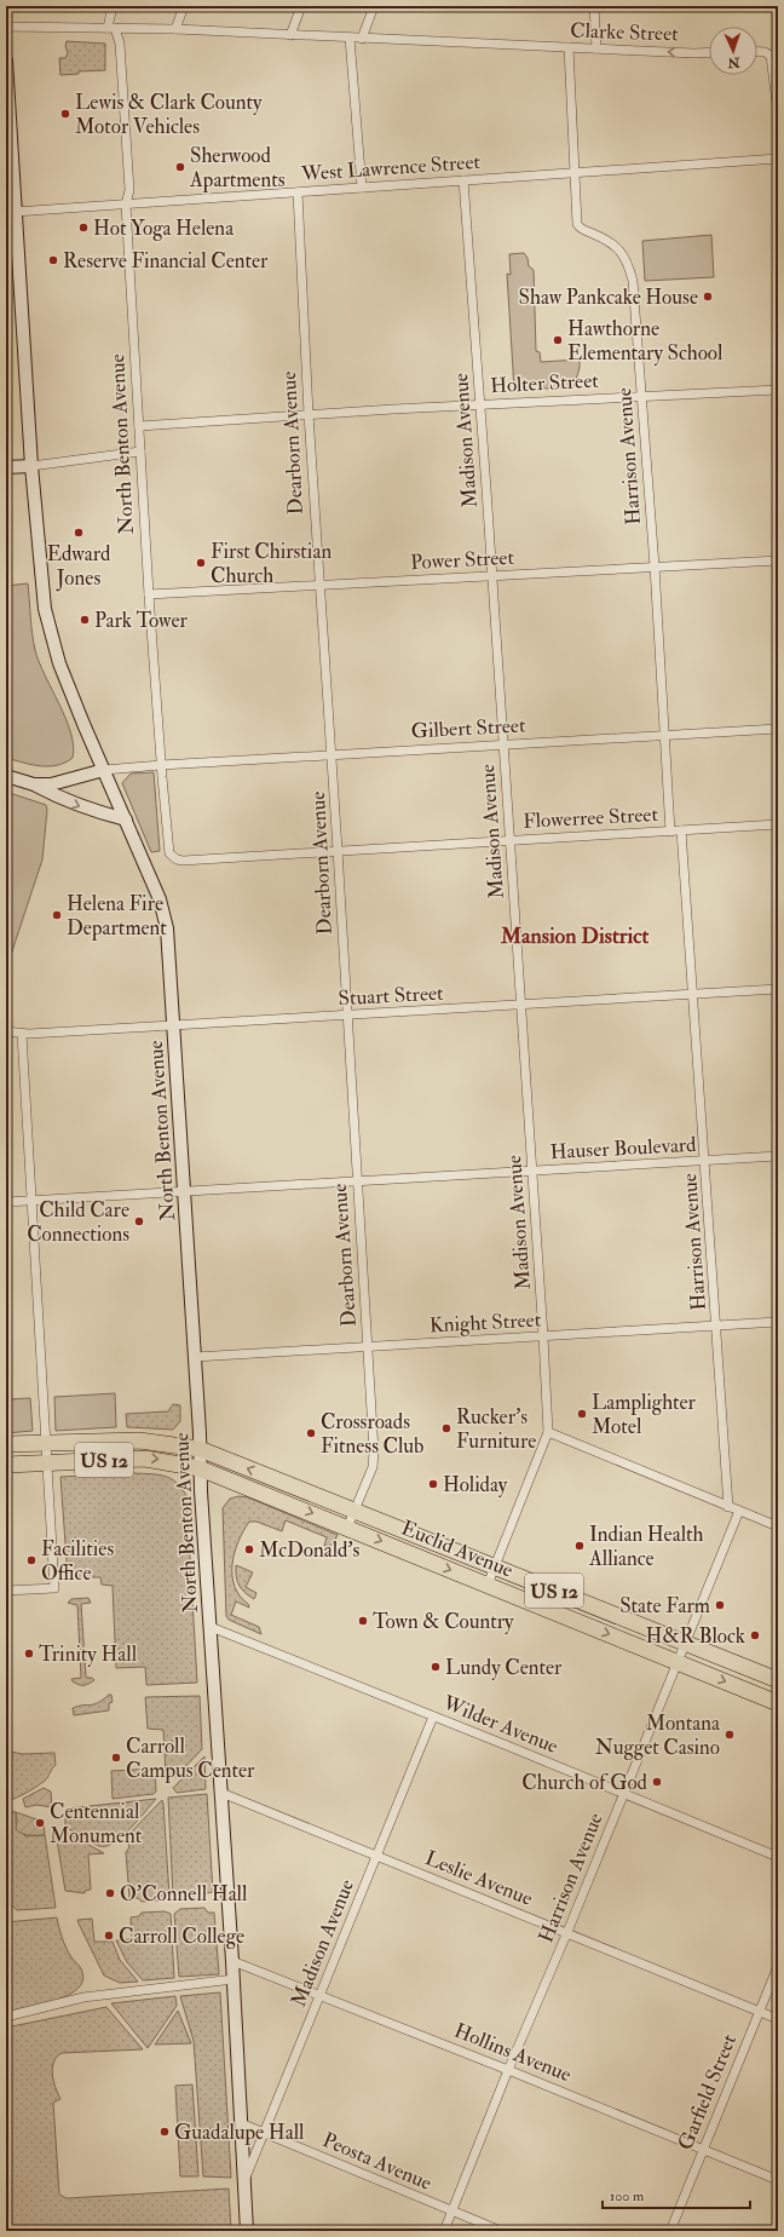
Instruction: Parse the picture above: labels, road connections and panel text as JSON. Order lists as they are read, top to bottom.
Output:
{
  "streets": {
    "highway": ["US 12", "Euclid Avenue"],
    "main road": ["North Benton Avenue"],
    "street": [
      "Clarke Street",
      "West Lawrence Street",
      "Holter Street",
      "Madison Avenue",
      "Dearborn Avenue",
      "Harrison Avenue",
      "Power Street",
      "Gilbert Street",
      "Flowerree Street",
      "Stuart Street",
      "Hauser Boulevard",
      "Knight Street",
      "Wilder Avenue",
      "Leslie Avenue",
      "Hollins Avenue",
      "Garfield Street",
      "Peosta Avenue"
    ]
  },
  "crossings": [
    ["Clarke Street", "North Benton Avenue"],
    ["Clarke Street", "Harrison Avenue"],
    ["West Lawrence Street", "Madison Avenue"],
    ["West Lawrence Street", "Dearborn Avenue"],
    ["West Lawrence Street", "North Benton Avenue"],
    ["West Lawrence Street", "Harrison Avenue"],
    ["Holter Street", "Madison Avenue"],
    ["Holter Street", "Dearborn Avenue"],
    ["Holter Street", "North Benton Avenue"],
    ["Holter Street", "Harrison Avenue"],
    ["Madison Avenue", "North Benton Avenue"],
    ["Madison Avenue", "Power Street"],
    ["Madison Avenue", "Gilbert Street"],
    ["Madison Avenue", "Flowerree Street"],
    ["Madison Avenue", "Stuart Street"],
    ["Madison Avenue", "Hauser Boulevard"],
    ["Madison Avenue", "Knight Street"],
    ["Madison Avenue", "Euclid Avenue"],
    ["Madison Avenue", "Wilder Avenue"],
    ["Madison Avenue", "Leslie Avenue"],
    ["Madison Avenue", "Hollins Avenue"],
    ["Madison Avenue", "Peosta Avenue"],
    ["Dearborn Avenue", "Power Street"],
    ["Dearborn Avenue", "Gilbert Street"],
    ["Dearborn Avenue", "Flowerree Street"],
    ["Dearborn Avenue", "Stuart Street"],
    ["Dearborn Avenue", "Hauser Boulevard"],
    ["Dearborn Avenue", "Knight Street"],
    ["Dearborn Avenue", "Euclid Avenue"],
    ["North Benton Avenue", "Power Street"],
    ["North Benton Avenue", "Gilbert Street"],
    ["North Benton Avenue", "Flowerree Street"],
    ["North Benton Avenue", "Stuart Street"],
    ["North Benton Avenue", "Hauser Boulevard"],
    ["North Benton Avenue", "Knight Street"],
    ["North Benton Avenue", "US 12"],
    ["North Benton Avenue", "Euclid Avenue"],
    ["North Benton Avenue", "Wilder Avenue"],
    ["North Benton Avenue", "Leslie Avenue"],
    ["North Benton Avenue", "Hollins Avenue"],
    ["North Benton Avenue", "Peosta Avenue"],
    ["Harrison Avenue", "Power Street"],
    ["Harrison Avenue", "Gilbert Street"],
    ["Harrison Avenue", "Flowerree Street"],
    ["Harrison Avenue", "Stuart Street"],
    ["Harrison Avenue", "Hauser Boulevard"],
    ["Harrison Avenue", "Knight Street"],
    ["Harrison Avenue", "Euclid Avenue"],
    ["Harrison Avenue", "Wilder Avenue"],
    ["Harrison Avenue", "Leslie Avenue"],
    ["Harrison Avenue", "Hollins Avenue"],
    ["Harrison Avenue", "Peosta Avenue"],
    ["US 12", "Euclid Avenue"],
    ["Leslie Avenue", "Garfield Street"],
    ["Hollins Avenue", "Garfield Street"]
  ],
  "districts": ["Mansion District"],
  "places": [
    "Lewis & Clark County Motor Vehicles",
    "Sherwood Apartments",
    "Hot Yoga Helena",
    "Reserve Financial Center",
    "Shaw Pankcake House",
    "Hawthorne Elementary School",
    "Edward Jones",
    "First Chirstian Church",
    "Park Tower",
    "Helena Fire Department",
    "Child Care Connections",
    "Lamplighter Motel",
    "Rucker's Furniture",
    "Crossroads Fitness Club",
    "Holiday",
    "Indian Health Alliance",
    "McDonald's",
    "Facilities Office",
    "State Farm",
    "Town & Country",
    "H&R Block",
    "Trinity Hall",
    "Lundy Center",
    "Montana Nugget Casino",
    "Carroll Campus Center",
    "Church of God",
    "Centennial Monument",
    "O'Connell Hall",
    "Carroll College",
    "Guadalupe Hall"
  ],
  "scale_bar": "100 m",
  "north": "bottom"
}
